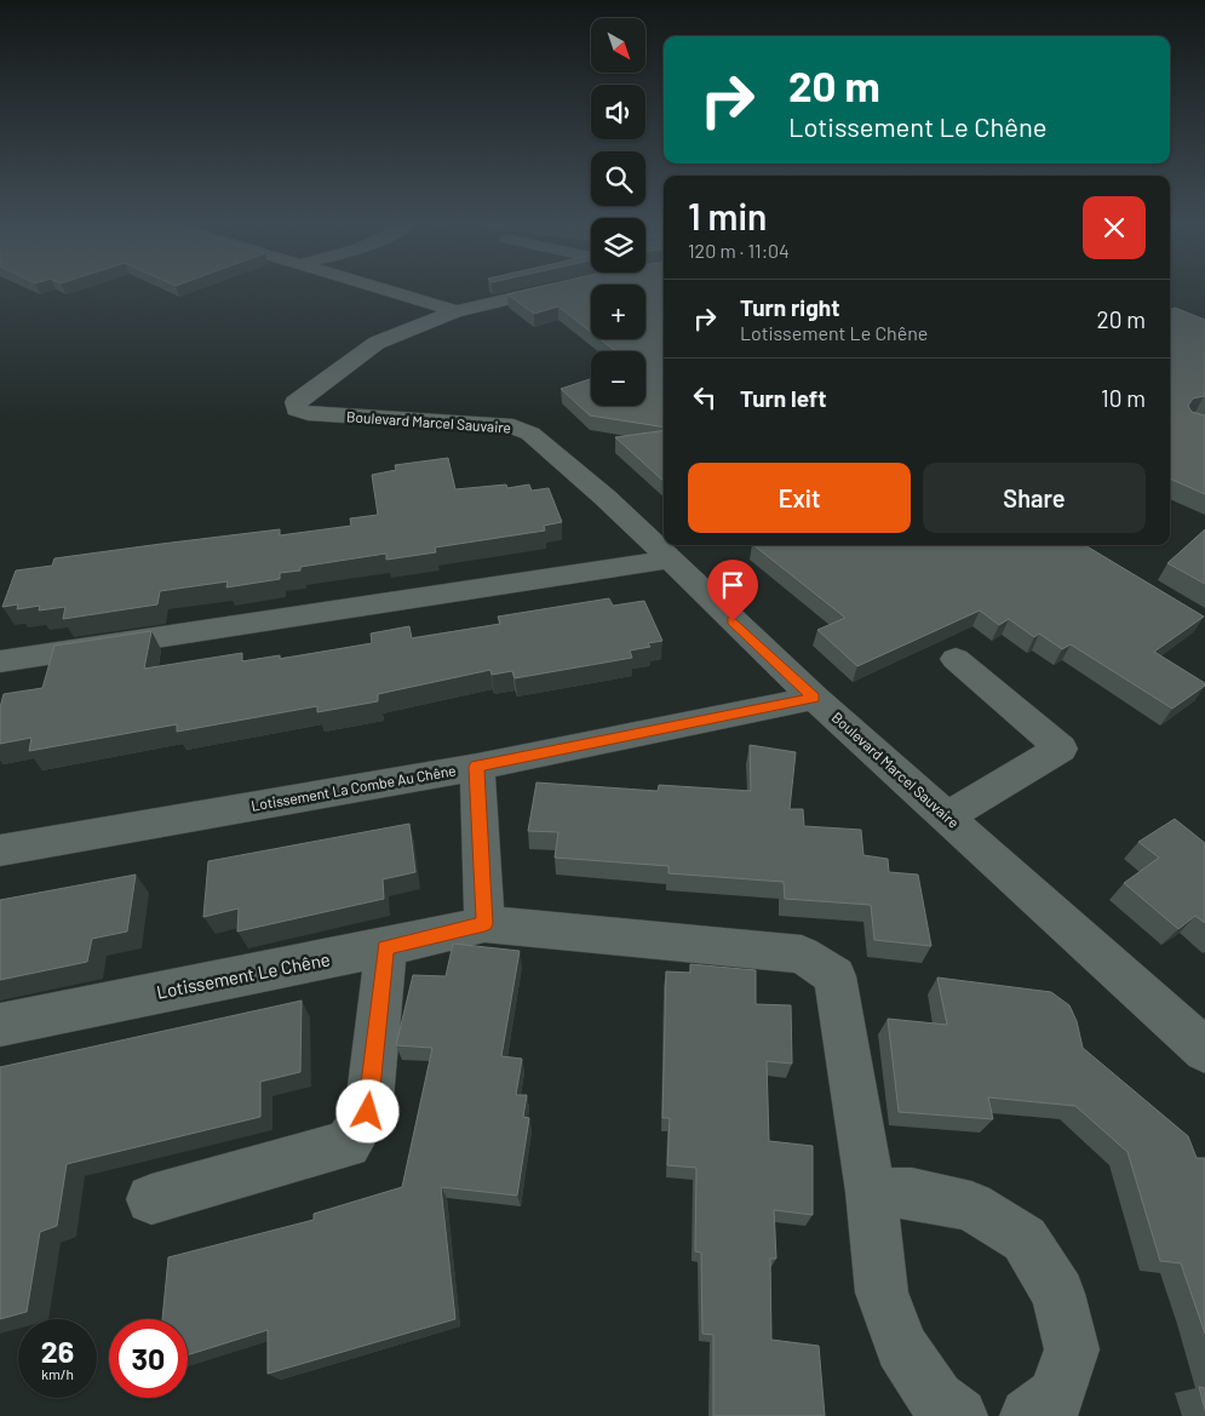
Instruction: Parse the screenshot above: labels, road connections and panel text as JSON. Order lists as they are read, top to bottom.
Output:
{
  "streets": {
    "street": ["Boulevard Marcel Sauvaire", "Lotissement La Combe Au Chêne", "Lotissement Le Chêne"]
  },
  "crossings": [
    ["Boulevard Marcel Sauvaire", "Lotissement La Combe Au Chêne"]
  ],
  "north": "bottom right",
  "page": {
    "map_buttons": ["+", "−"],
    "turn": ["20 m", "Lotissement Le Chêne"],
    "heading": ["1 min", "120 m · 11:04"],
    "list": [
      {
        "name": "Turn right",
        "note": "Lotissement Le Chêne",
        "value": "20 m"
      },
      {
        "name": "Turn left",
        "value": "10 m"
      }
    ],
    "buttons": ["Exit", "Share"],
    "speed": "26 km/h",
    "limit": "30"
  }
}
